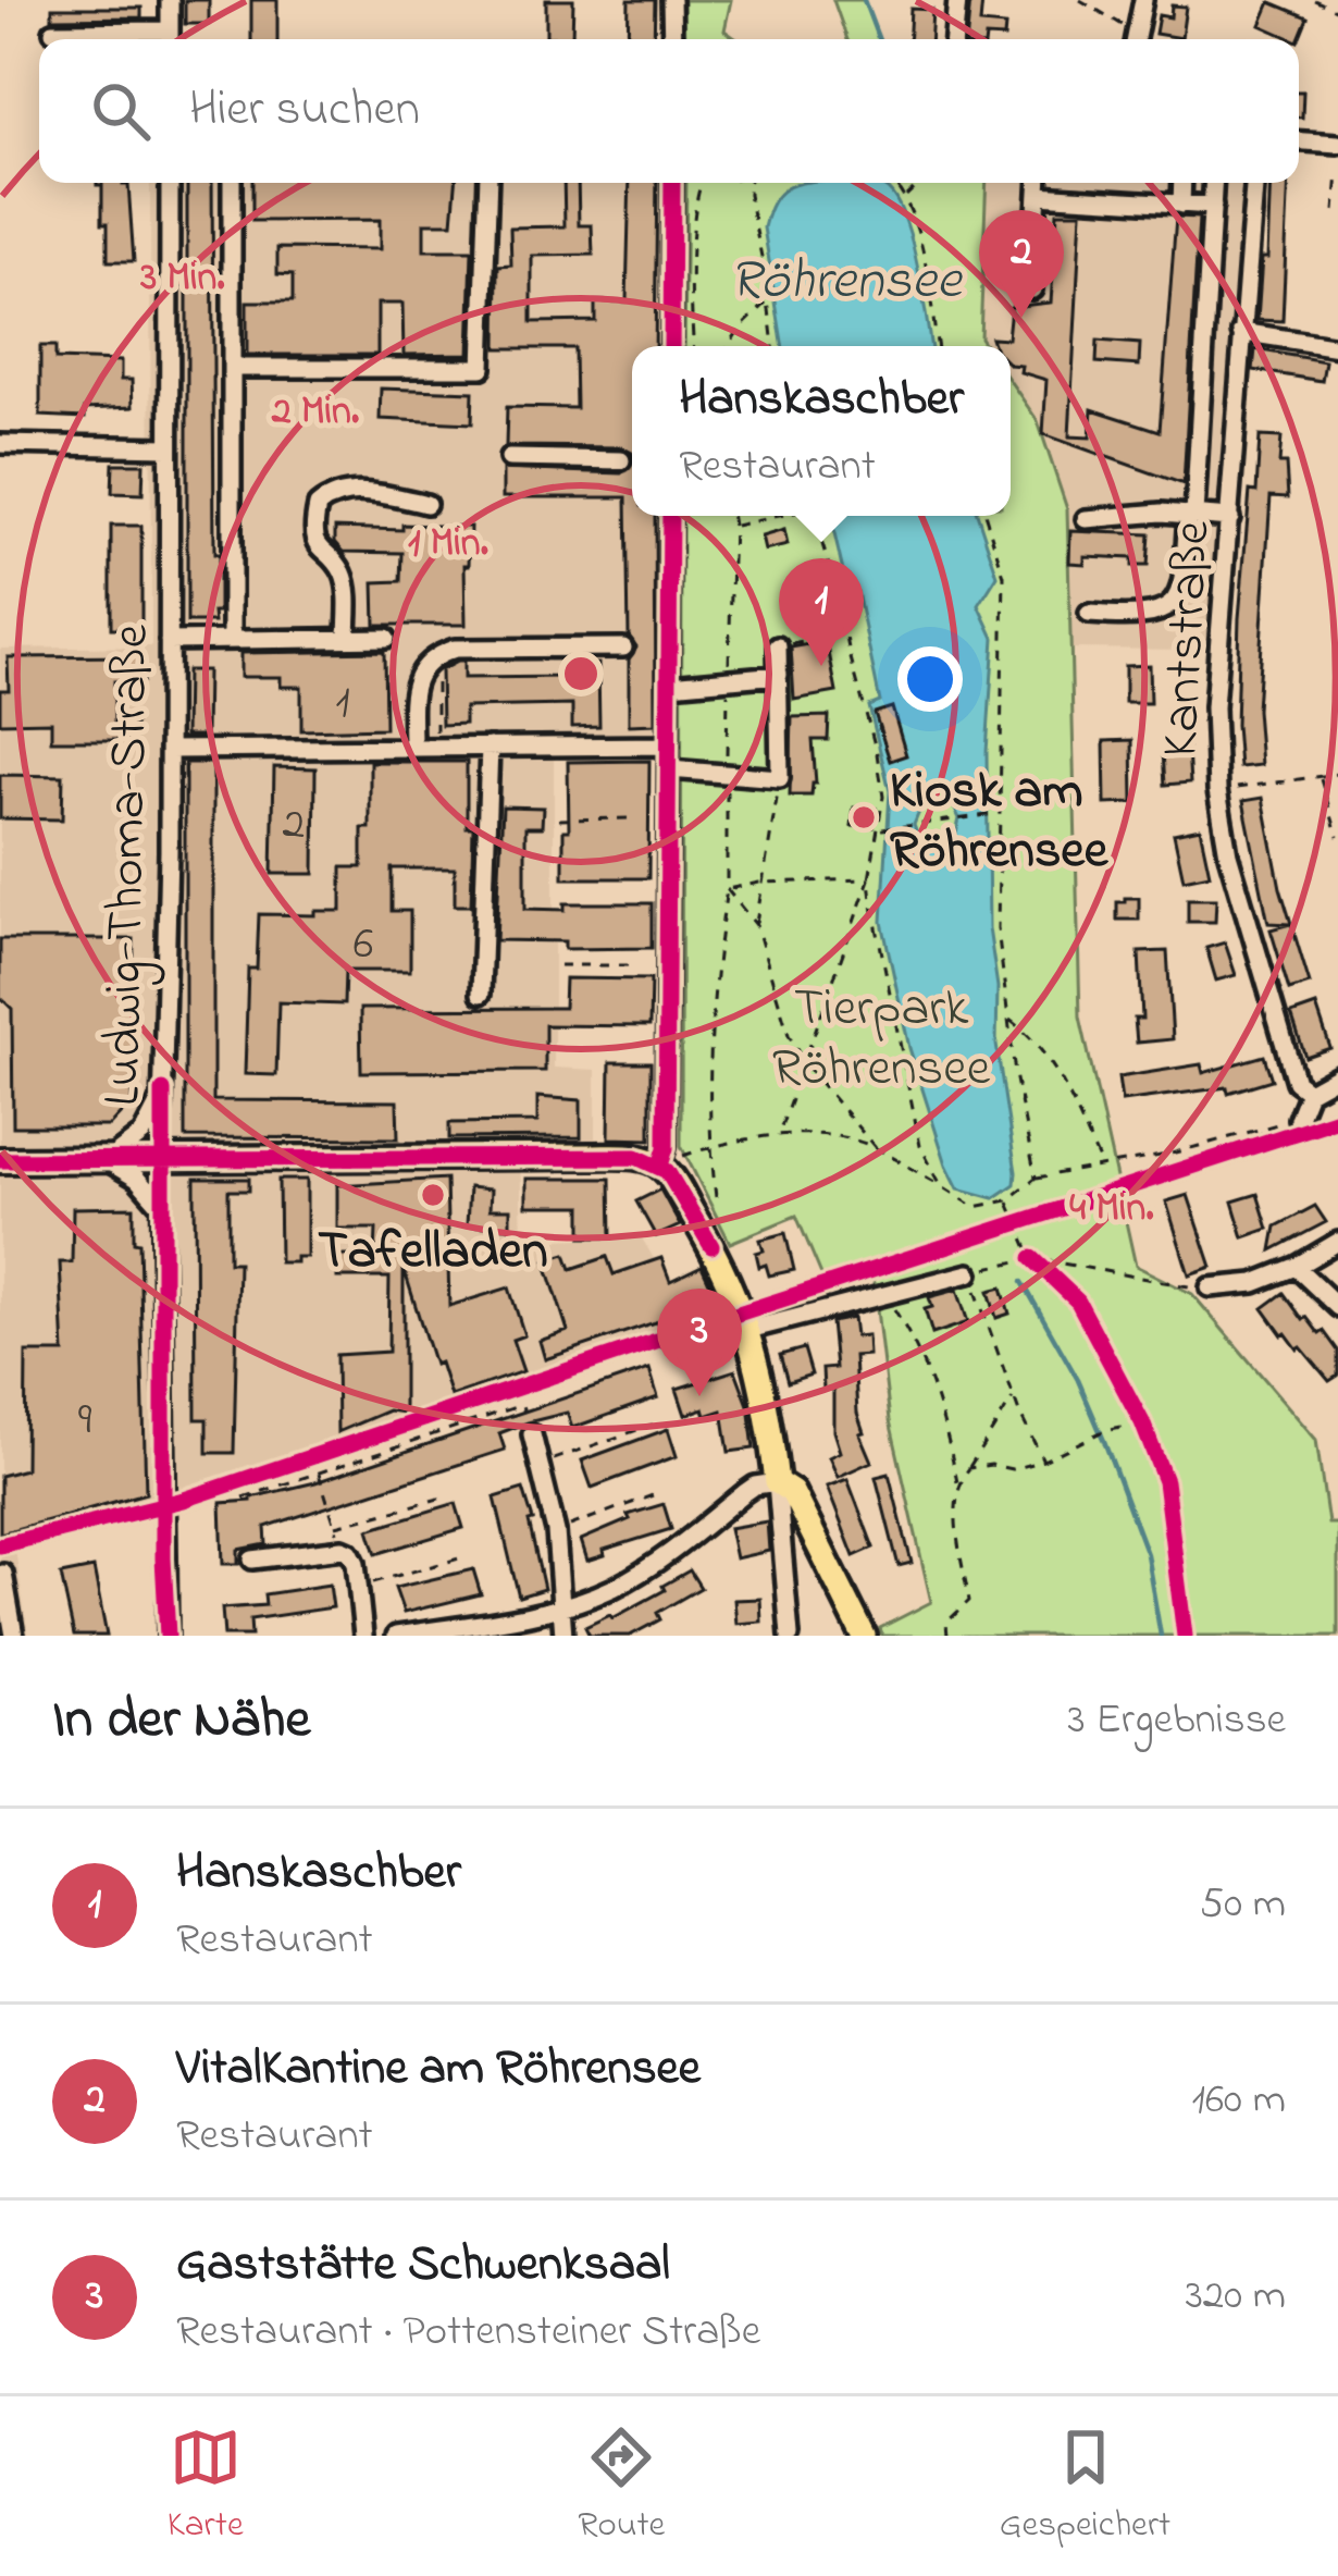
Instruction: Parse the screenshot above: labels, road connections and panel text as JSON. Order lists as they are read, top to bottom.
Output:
{
  "streets": {
    "street": ["Kantstraße", "Ludwig-Thoma-Straße"]
  },
  "water": ["Röhrensee"],
  "parks": ["Tierpark Röhrensee"],
  "places": ["Kiosk am Röhrensee", "Tafelladen"],
  "house_numbers": [
    "1",
    "2",
    "6",
    "9"
  ],
  "page": {
    "search": "Hier suchen",
    "pins": ["2", "1", "3"],
    "popup": ["Hanskaschber", "Restaurant"],
    "heading": ["In der Nähe", "3 Ergebnisse"],
    "list": [
      {
        "mark": "1",
        "name": "Hanskaschber",
        "note": "Restaurant",
        "value": "50 m"
      },
      {
        "mark": "2",
        "name": "VitalKantine am Röhrensee",
        "note": "Restaurant",
        "value": "160 m"
      },
      {
        "mark": "3",
        "name": "Gaststätte Schwenksaal",
        "note": "Restaurant · Pottensteiner Straße",
        "value": "320 m"
      }
    ],
    "nav": ["Karte", "Route", "Gespeichert"]
  },
  "rings": [
    "3 Min.",
    "2 Min.",
    "1 Min.",
    "4 Min."
  ]
}
